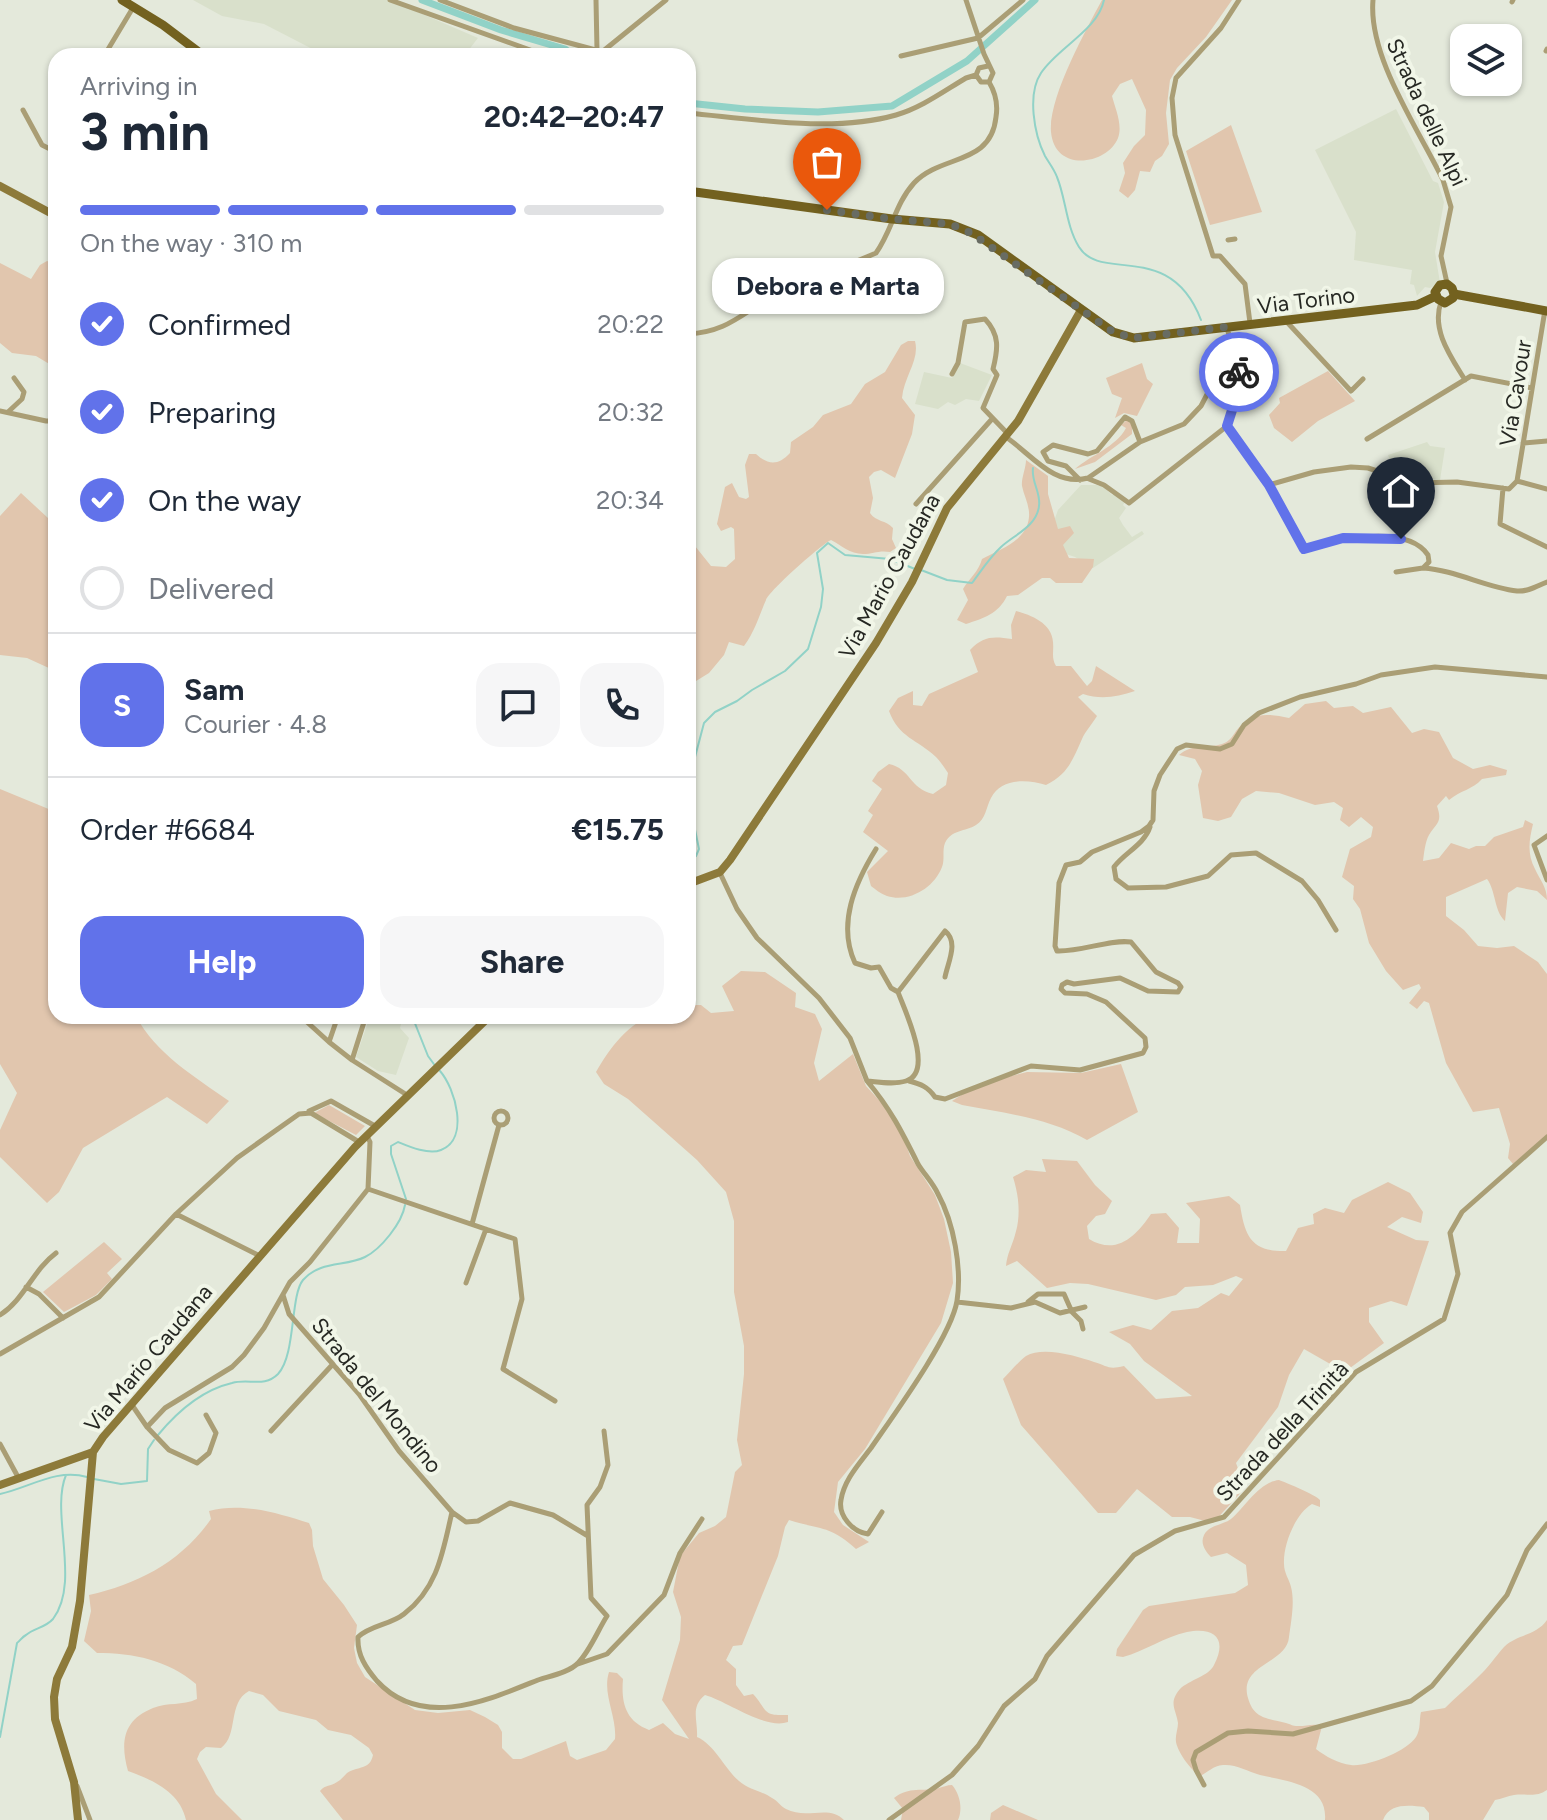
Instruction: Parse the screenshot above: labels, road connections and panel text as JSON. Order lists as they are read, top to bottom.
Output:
{
  "streets": {
    "main road": ["Via Torino", "Via Mario Caudana"],
    "street": [
      "Strada delle Alpi",
      "Via Cavour",
      "Strada del Mondino",
      "Strada della Trinità"
    ]
  },
  "crossings": [
    ["Via Torino", "Via Mario Caudana"]
  ],
  "places": ["Debora e Marta"],
  "page": {
    "heading": ["3 min", "Arriving in", "20:42–20:47"],
    "panel": [
      "Sam",
      "Courier · 4.8",
      "Order #6684",
      "€15.75"
    ],
    "bar": "On the way · 310 m",
    "bubble": "Debora e Marta",
    "list": [
      ["Confirmed", "20:22"],
      ["Preparing", "20:32"],
      ["On the way", "20:34"],
      "Delivered"
    ],
    "round": "S",
    "buttons": ["Help", "Share"]
  }
}
